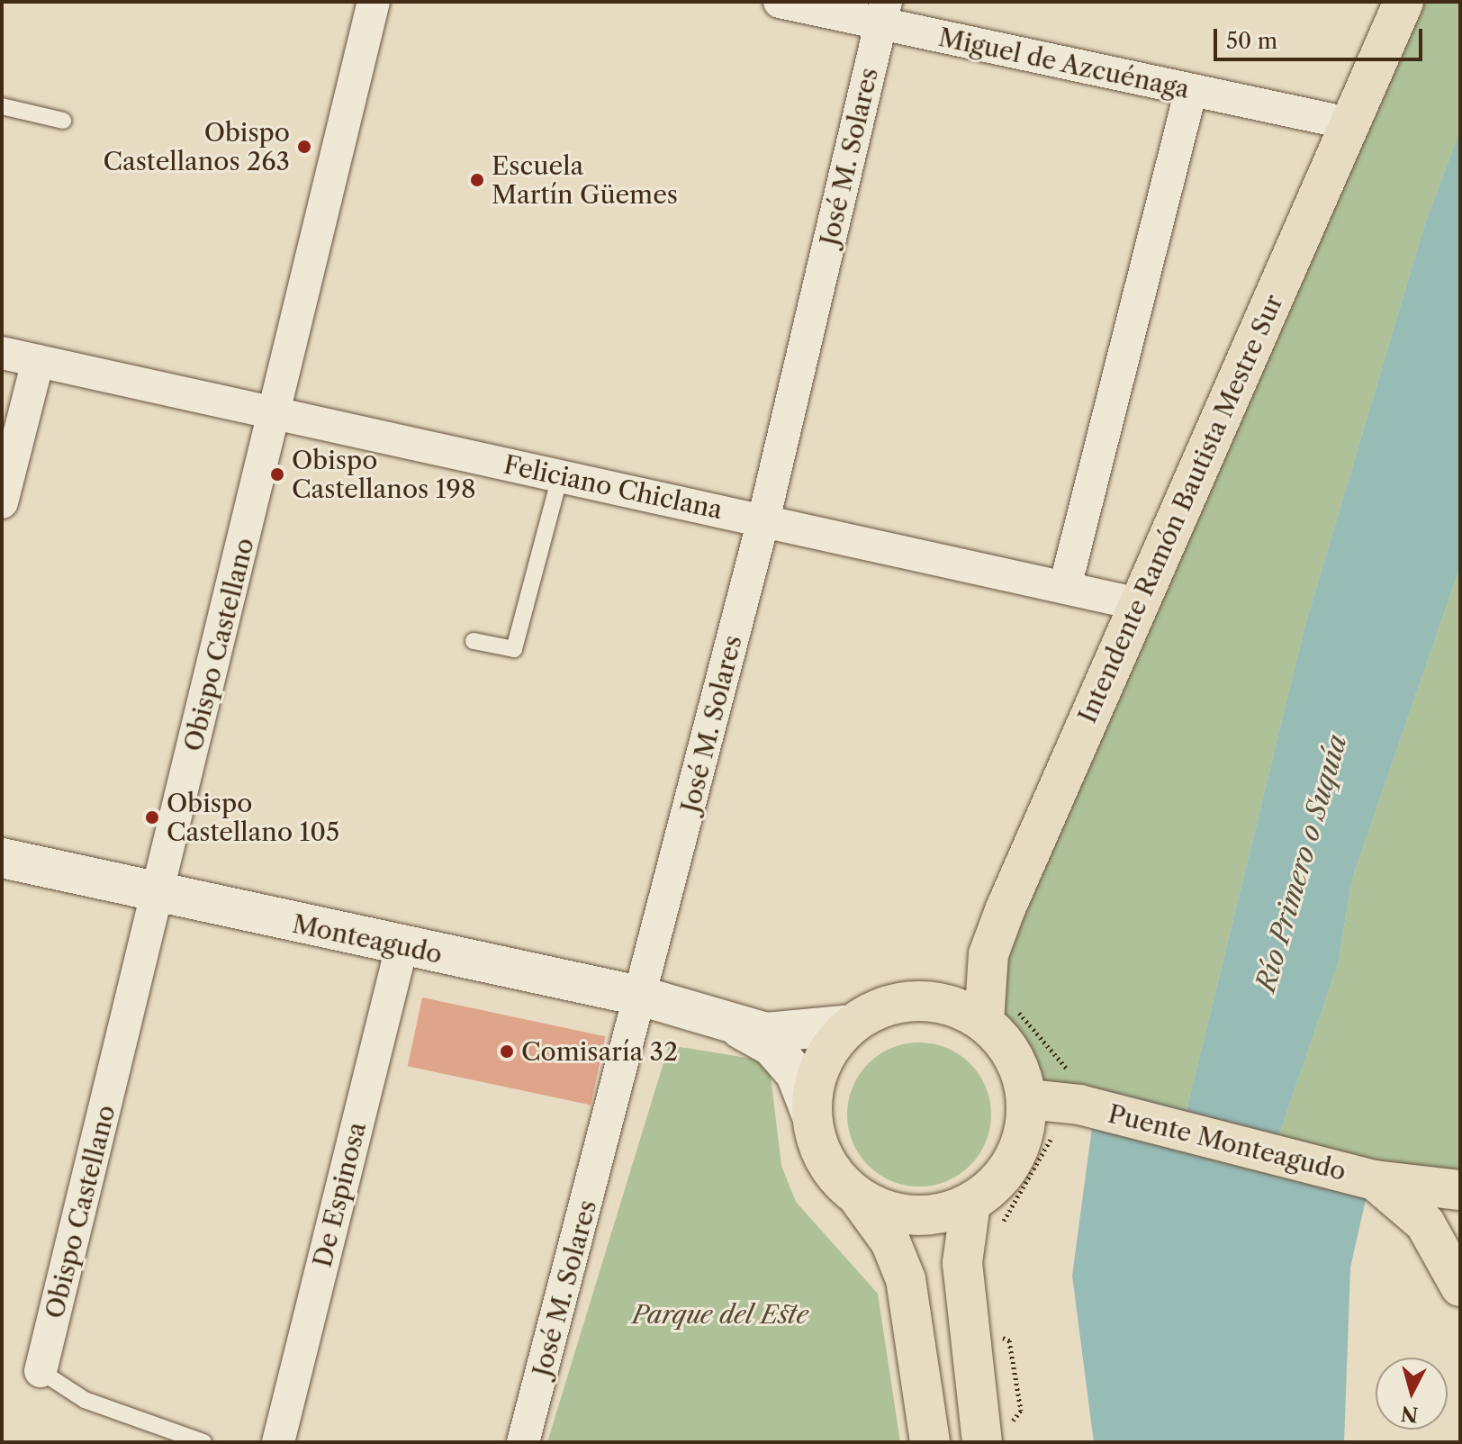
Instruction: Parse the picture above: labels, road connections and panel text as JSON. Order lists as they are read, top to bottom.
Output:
{
  "streets": {
    "main road": ["Intendente Ramón Bautista Mestre Sur", "Puente Monteagudo"],
    "street": [
      "Miguel de Azcuénaga",
      "José M. Solares",
      "Feliciano Chiclana",
      "Obispo Castellano",
      "Monteagudo",
      "De Espinosa"
    ]
  },
  "crossings": [
    ["Miguel de Azcuénaga", "José M. Solares"],
    ["Miguel de Azcuénaga", "Intendente Ramón Bautista Mestre Sur"],
    ["José M. Solares", "Feliciano Chiclana"],
    ["José M. Solares", "Monteagudo"],
    ["Feliciano Chiclana", "Intendente Ramón Bautista Mestre Sur"],
    ["Feliciano Chiclana", "Obispo Castellano"],
    ["Intendente Ramón Bautista Mestre Sur", "Monteagudo"],
    ["Obispo Castellano", "Monteagudo"],
    ["Monteagudo", "De Espinosa"]
  ],
  "water": ["Río Primero o Suquía"],
  "parks": ["Parque del Este"],
  "places": [
    "Obispo Castellanos 263",
    "Escuela Martín Güemes",
    "Obispo Castellanos 198",
    "Obispo Castellano 105",
    "Comisaría 32"
  ],
  "scale_bar": "50 m",
  "north": "bottom"
}
